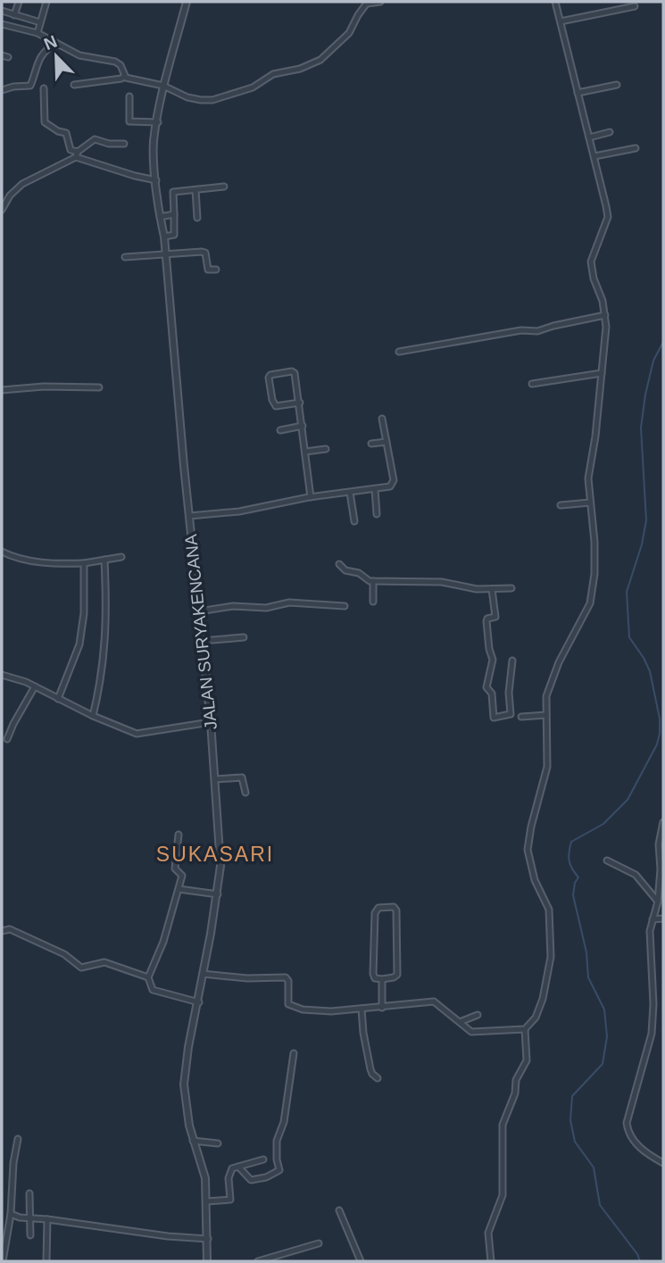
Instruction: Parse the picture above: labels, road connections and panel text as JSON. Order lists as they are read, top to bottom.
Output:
{
  "streets": {
    "street": ["JALAN SURYAKENCANA"]
  },
  "districts": ["SUKASARI"],
  "north": "top left"
}
